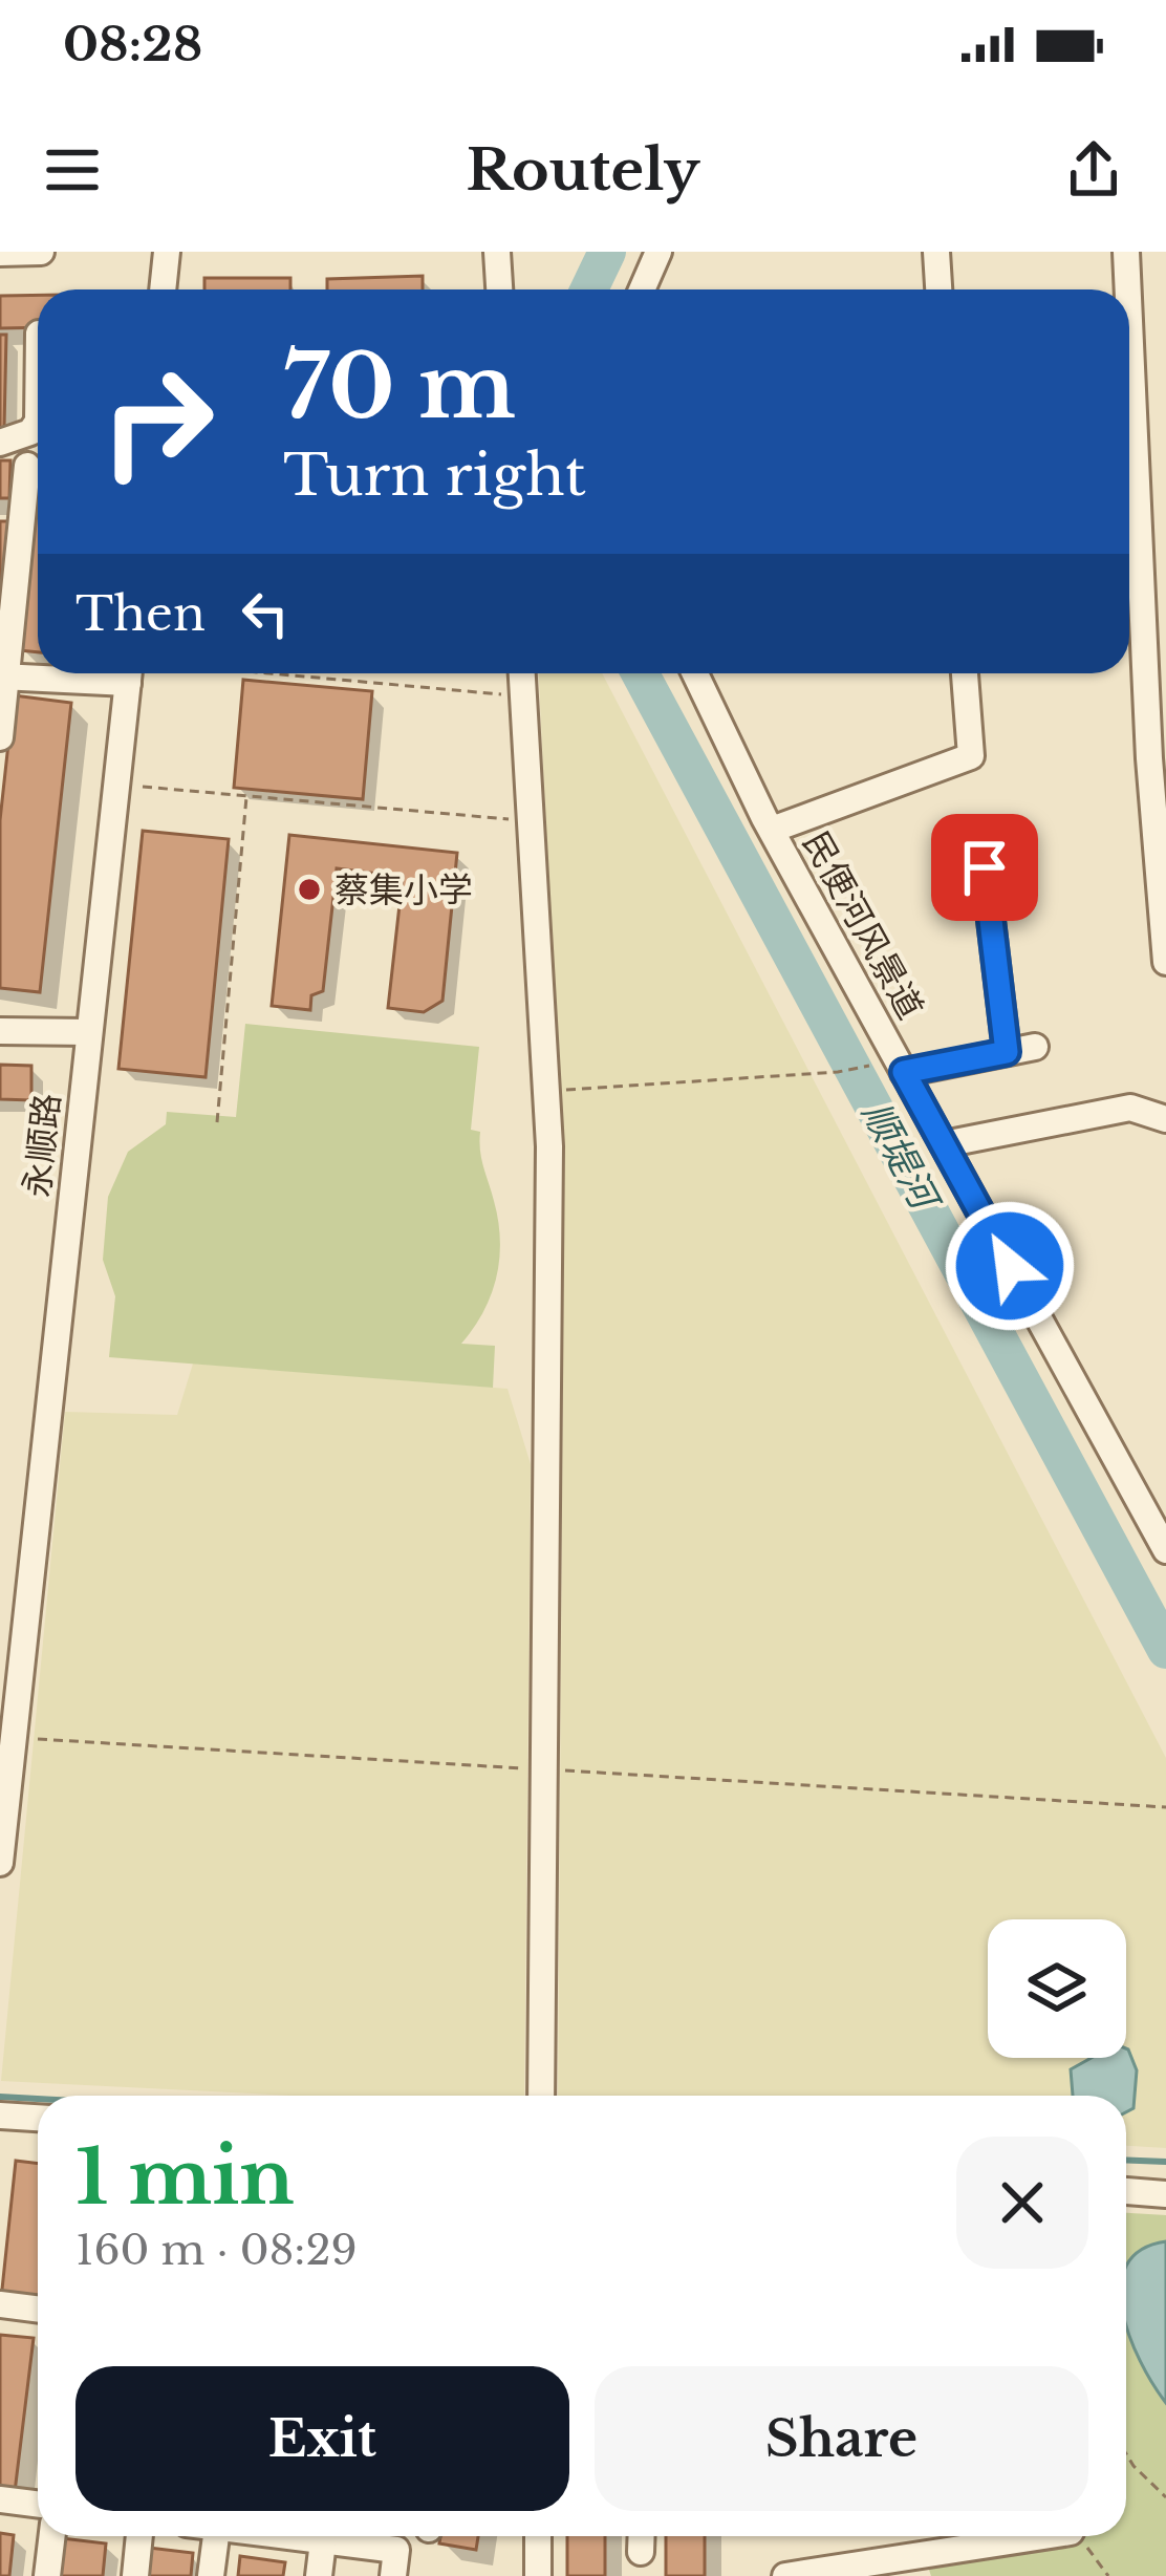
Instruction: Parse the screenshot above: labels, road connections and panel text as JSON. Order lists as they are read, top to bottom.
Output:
{
  "streets": {
    "street": ["民便河风景道", "永顺路"]
  },
  "water": ["顺堤河"],
  "places": ["蔡集小学"],
  "page": {
    "status": "08:28",
    "header": "Routely",
    "turn": ["70 m", "Turn right"],
    "then": "Then",
    "heading": ["1 min", "160 m · 08:29"],
    "buttons": ["Exit", "Share"]
  }
}
